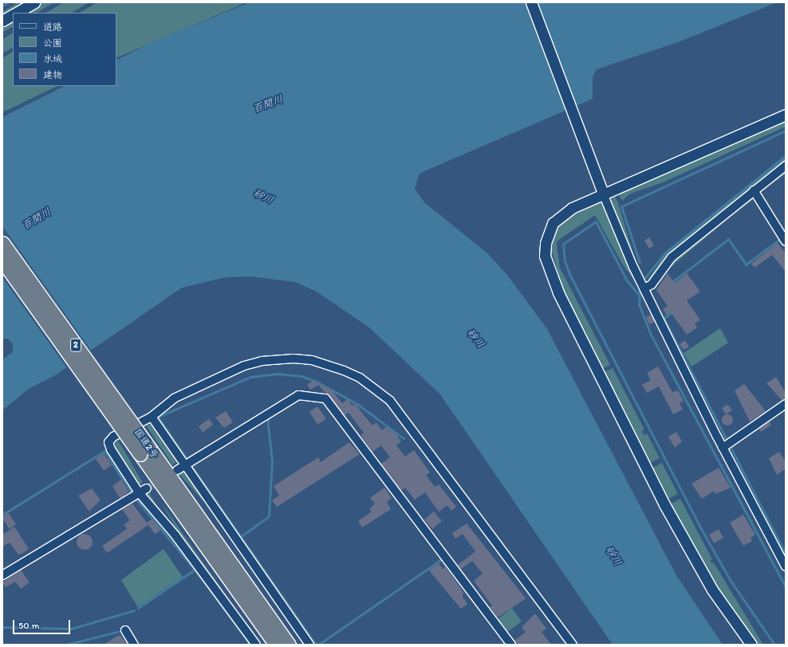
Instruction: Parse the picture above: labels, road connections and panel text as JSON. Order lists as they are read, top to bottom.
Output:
{
  "streets": {
    "highway": ["2", "国道2号"]
  },
  "water": ["百間川", "砂川"],
  "legend": [
    "道路",
    "公園",
    "水域",
    "建物"
  ],
  "scale_bar": "50 m"
}
